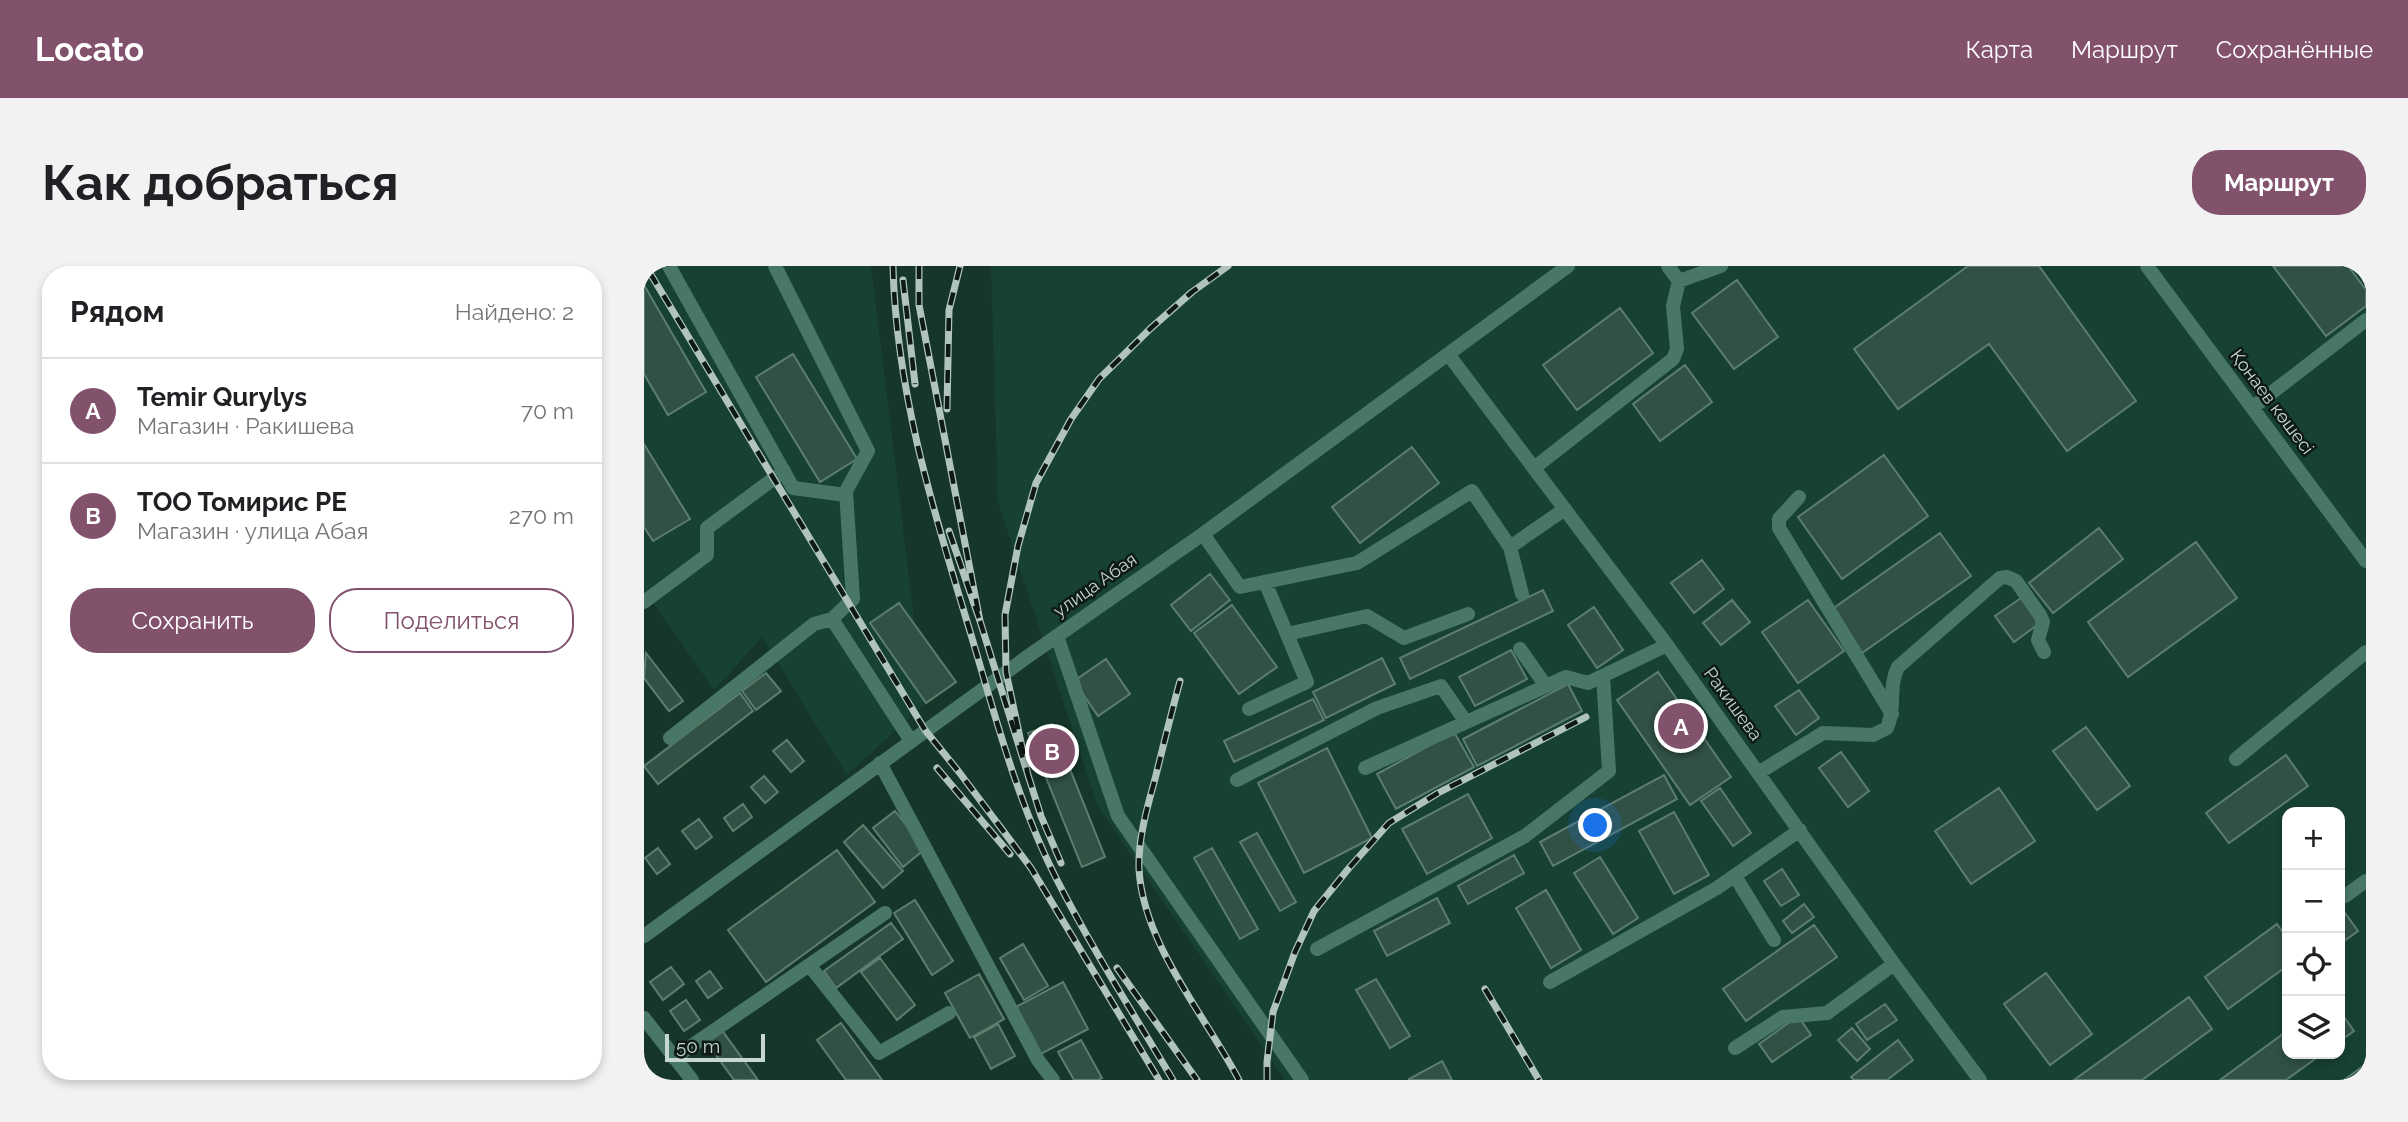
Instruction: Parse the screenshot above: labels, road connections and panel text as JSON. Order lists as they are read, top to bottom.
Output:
{
  "streets": {
    "street": ["Қонаев көшесі", "улица Абая", "Ракишева"]
  },
  "crossings": [
    ["улица Абая", "Ракишева"]
  ],
  "scale_bar": "50 m",
  "page": {
    "header": "Locato",
    "nav": ["Карта", "Маршрут", "Сохранённые"],
    "buttons": [
      "Маршрут",
      ["Сохранить", "Поделиться"]
    ],
    "title": "Как добраться",
    "heading": ["Рядом", "Найдено: 2"],
    "list": [
      {
        "mark": "A",
        "name": "Temir Qurylys",
        "note": "Магазин · Ракишева",
        "value": "70 m"
      },
      {
        "mark": "B",
        "name": "ТОО Томирис РЕ",
        "note": "Магазин · улица Абая",
        "value": "270 m"
      }
    ],
    "pins": ["A", "B"],
    "map_buttons": ["+", "−"],
    "scale": "50 m"
  }
}
